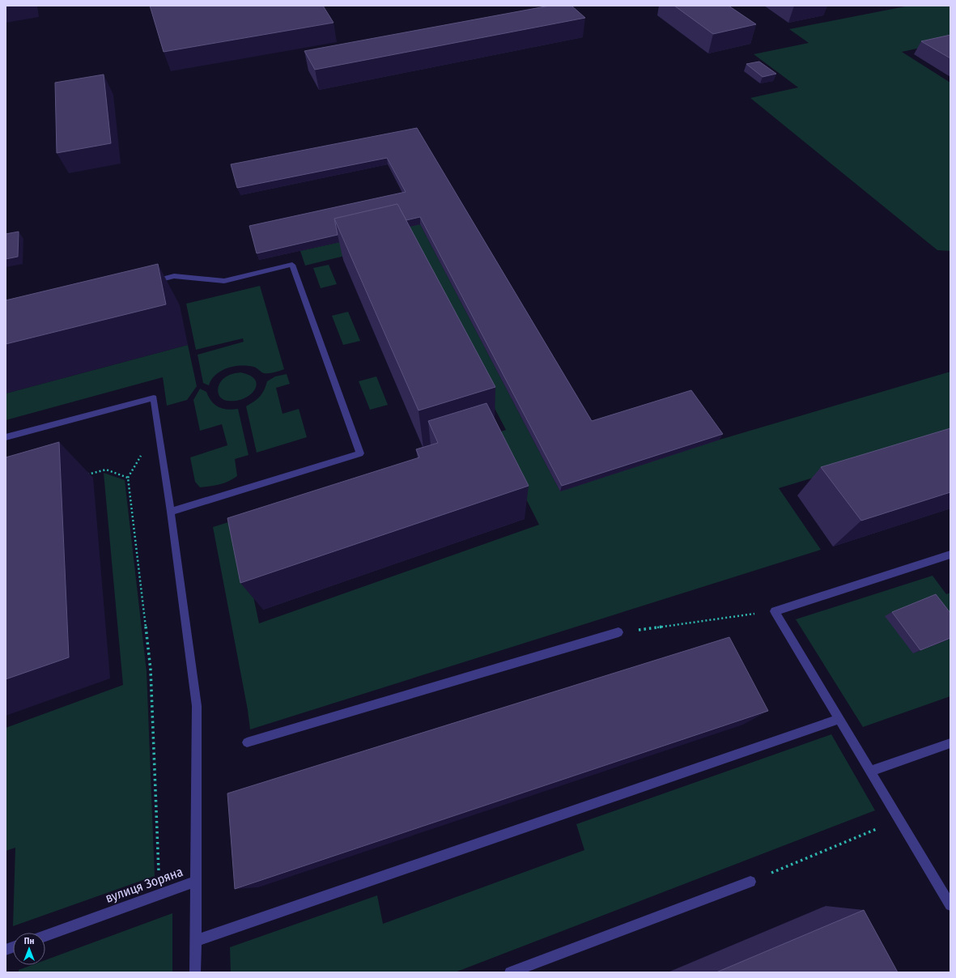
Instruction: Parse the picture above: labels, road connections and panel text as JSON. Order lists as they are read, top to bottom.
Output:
{
  "streets": {
    "street": ["вулиця Зоряна"]
  },
  "north": "top"
}
